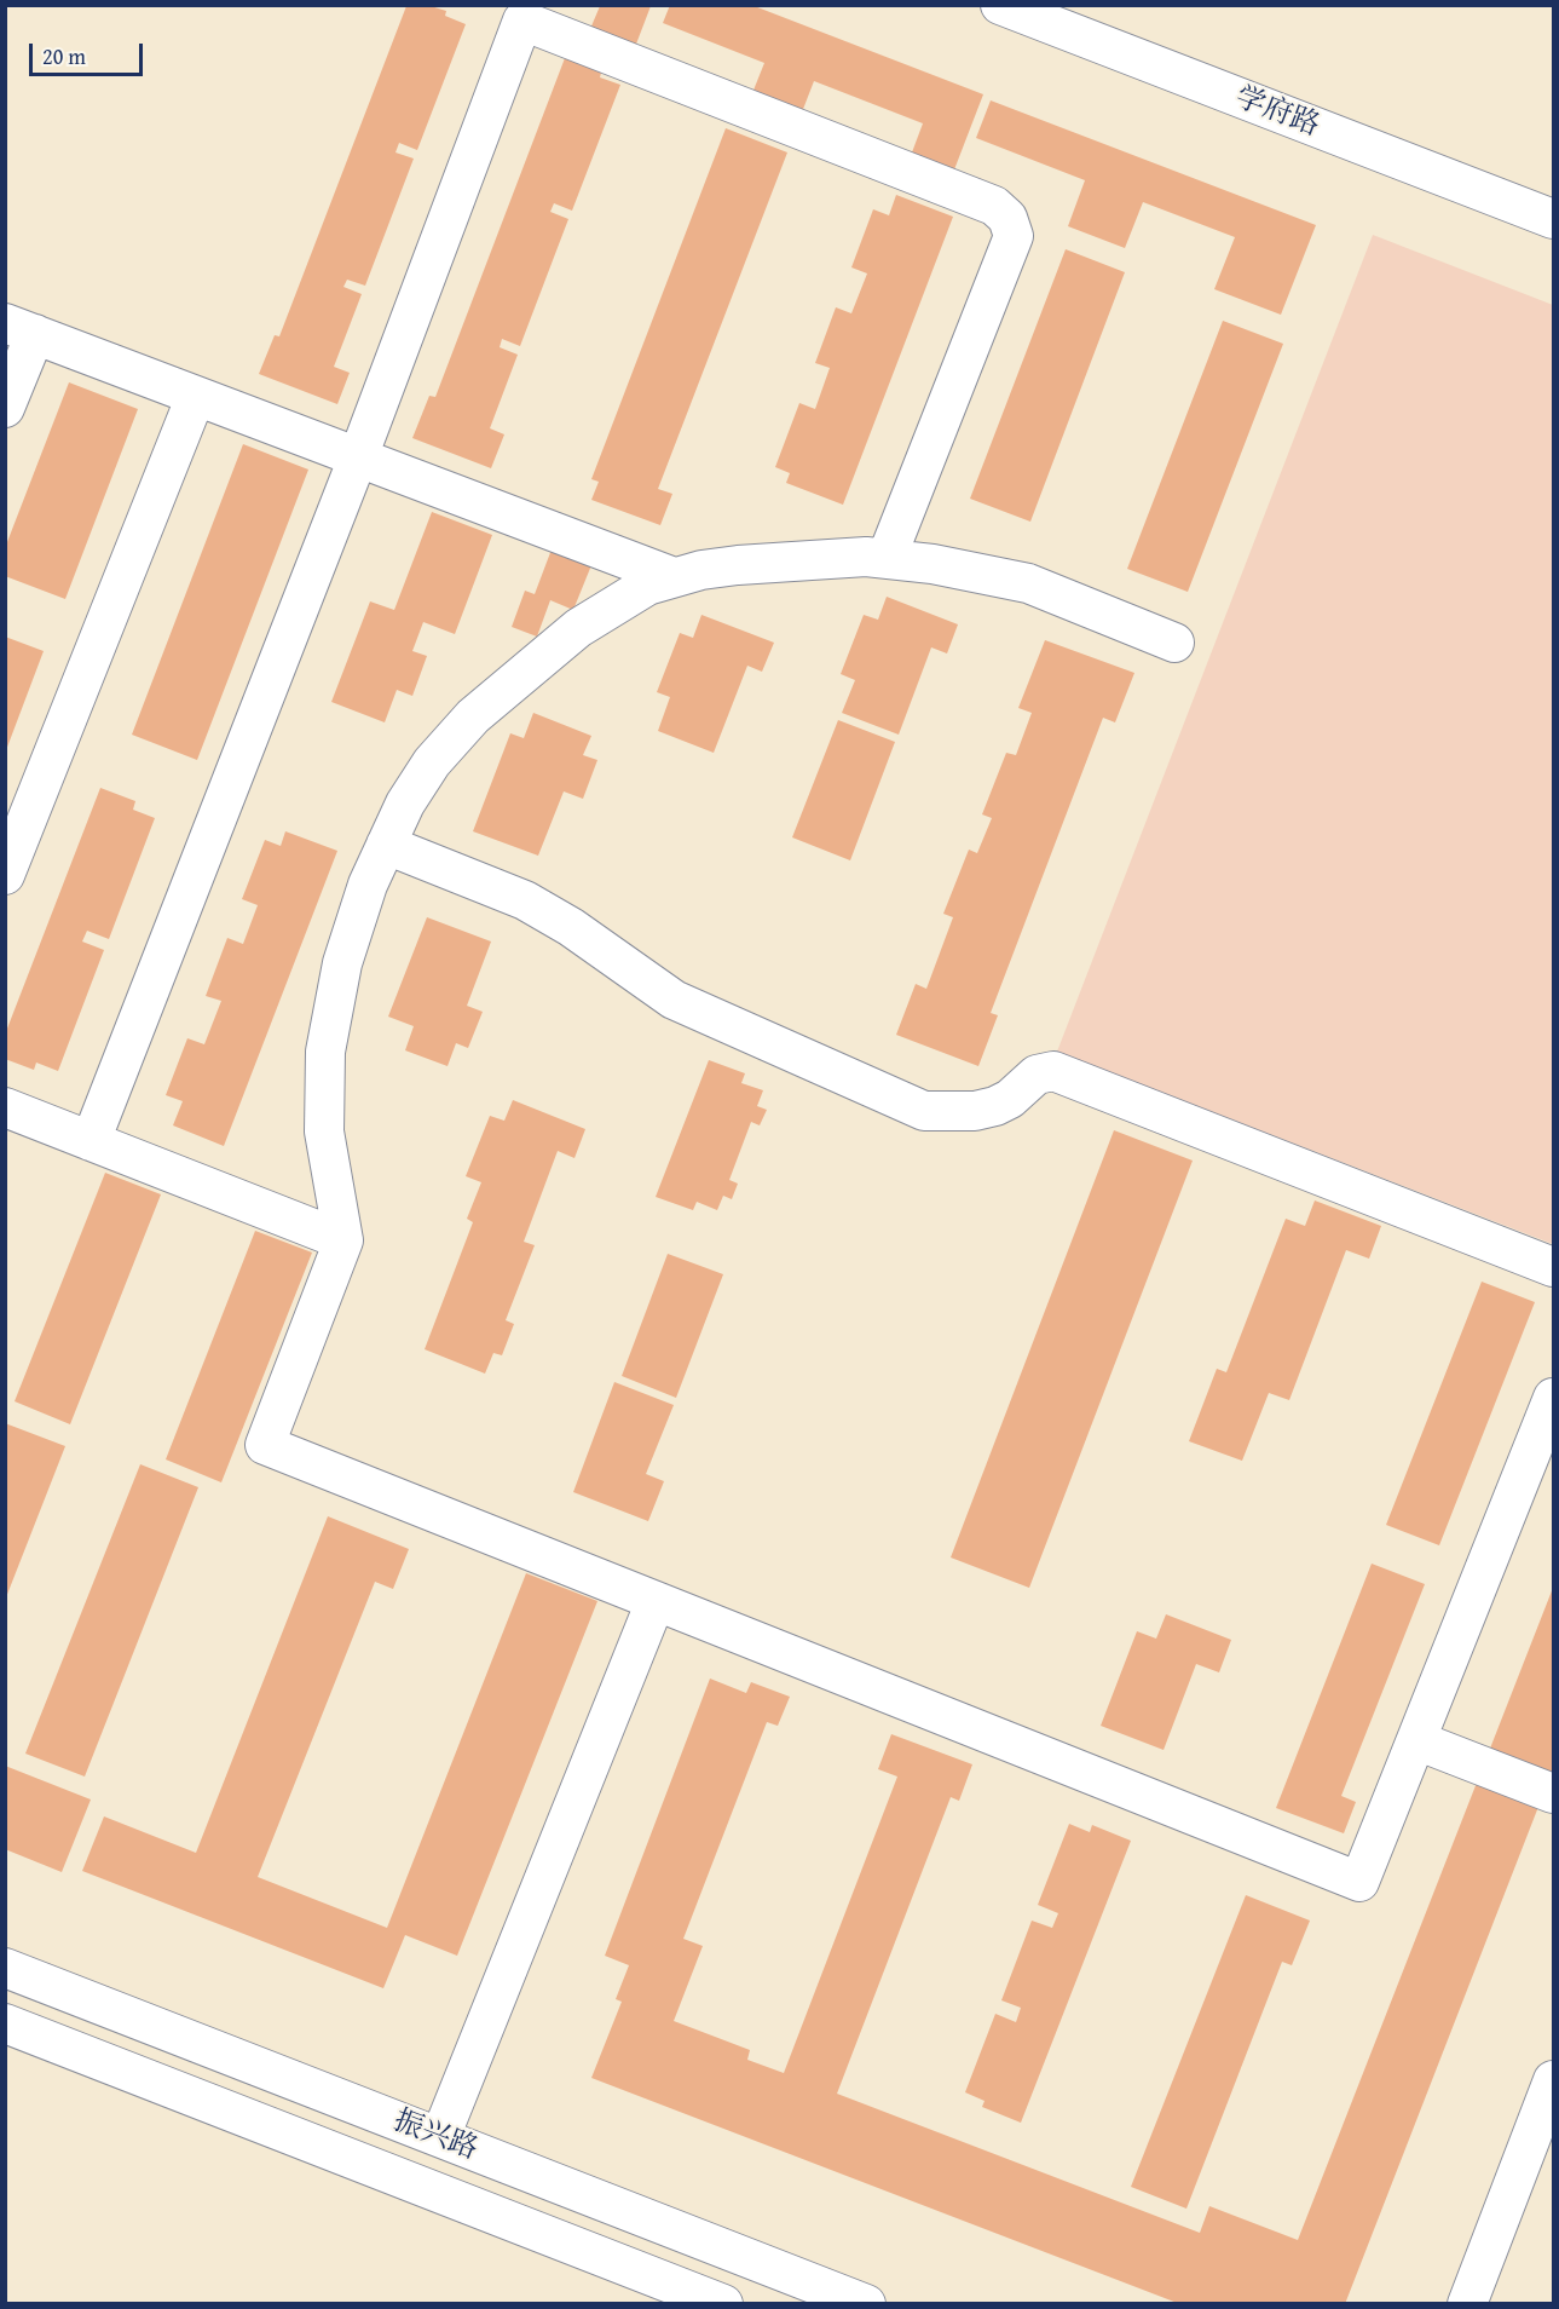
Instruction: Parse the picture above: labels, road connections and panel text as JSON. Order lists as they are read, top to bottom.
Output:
{
  "streets": {
    "street": ["学府路", "振兴路"]
  },
  "scale_bar": "20 m"
}
